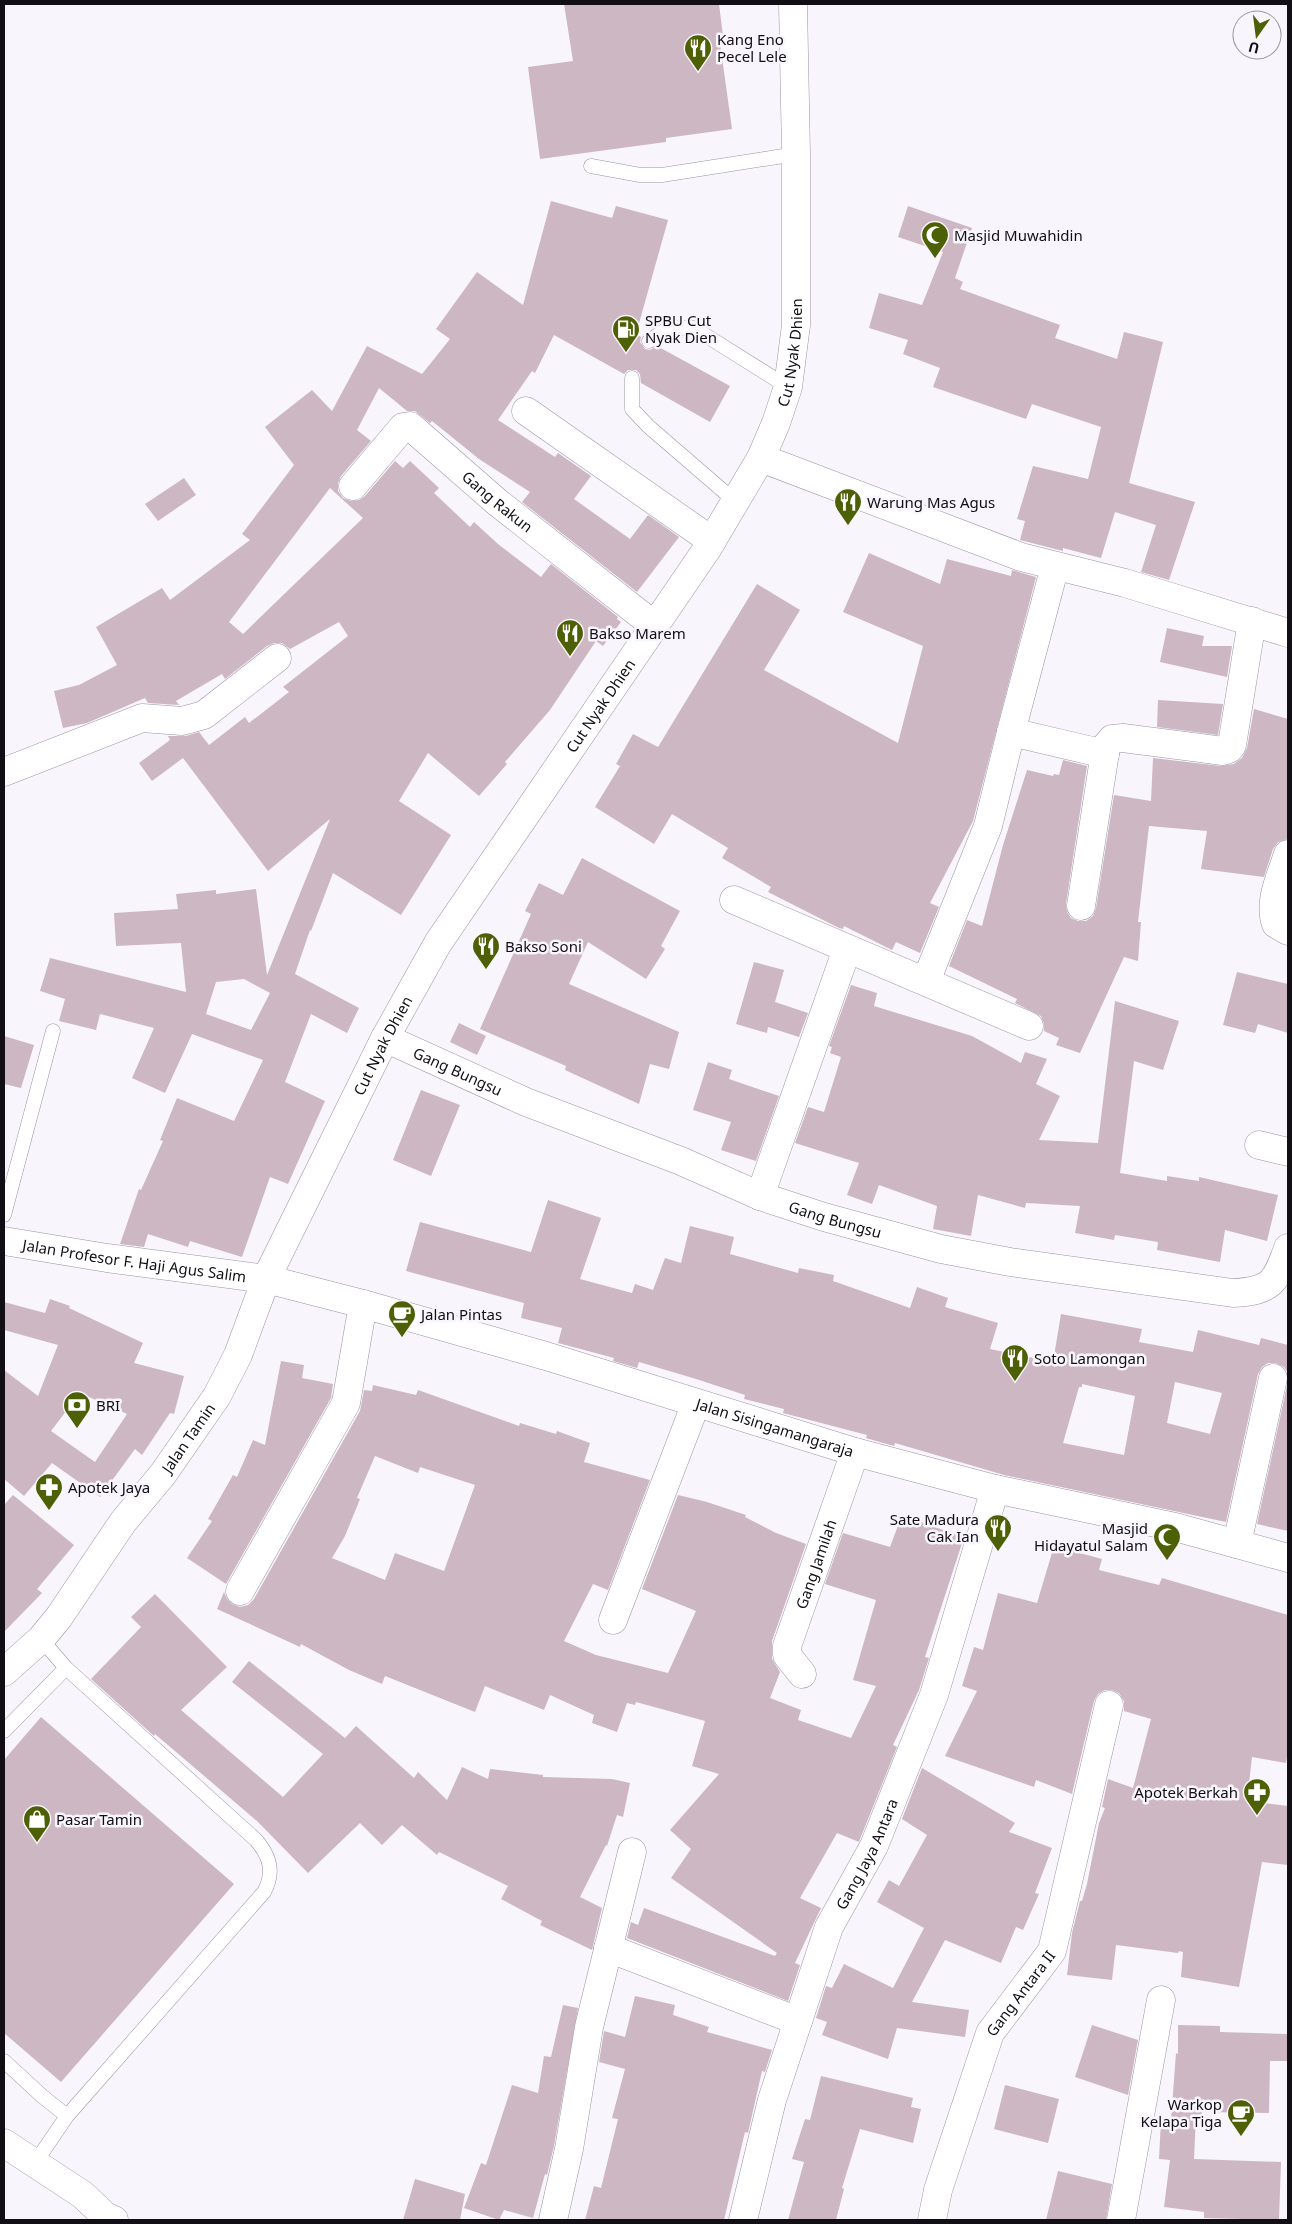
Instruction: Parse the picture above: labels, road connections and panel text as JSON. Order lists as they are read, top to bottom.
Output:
{
  "streets": {
    "street": [
      "Cut Nyak Dhien",
      "Gang Rakun",
      "Gang Bungsu",
      "Jalan Profesor F. Haji Agus Salim",
      "Jalan Sisingamangaraja",
      "Jalan Tamin",
      "Gang Jamilah",
      "Gang Jaya Antara",
      "Gang Antara II"
    ]
  },
  "crossings": [
    ["Cut Nyak Dhien", "Gang Rakun"],
    ["Cut Nyak Dhien", "Gang Bungsu"],
    ["Cut Nyak Dhien", "Jalan Profesor F. Haji Agus Salim"],
    ["Cut Nyak Dhien", "Jalan Sisingamangaraja"],
    ["Cut Nyak Dhien", "Jalan Tamin"],
    ["Jalan Profesor F. Haji Agus Salim", "Jalan Sisingamangaraja"],
    ["Jalan Profesor F. Haji Agus Salim", "Jalan Tamin"],
    ["Jalan Sisingamangaraja", "Jalan Tamin"],
    ["Jalan Sisingamangaraja", "Gang Jamilah"],
    ["Jalan Sisingamangaraja", "Gang Jaya Antara"]
  ],
  "places": {
    "restaurant": [
      "Kang Eno Pecel Lele",
      "Warung Mas Agus",
      "Bakso Marem",
      "Bakso Soni",
      "Soto Lamongan",
      "Sate Madura Cak Ian"
    ],
    "mosque": ["Masjid Muwahidin", "Masjid Hidayatul Salam"],
    "fuel station": ["SPBU Cut Nyak Dien"],
    "cafe": ["Jalan Pintas", "Warkop Kelapa Tiga"],
    "bank": ["BRI"],
    "pharmacy": ["Apotek Jaya", "Apotek Berkah"],
    "shop": ["Pasar Tamin"]
  },
  "north": "bottom"
}
